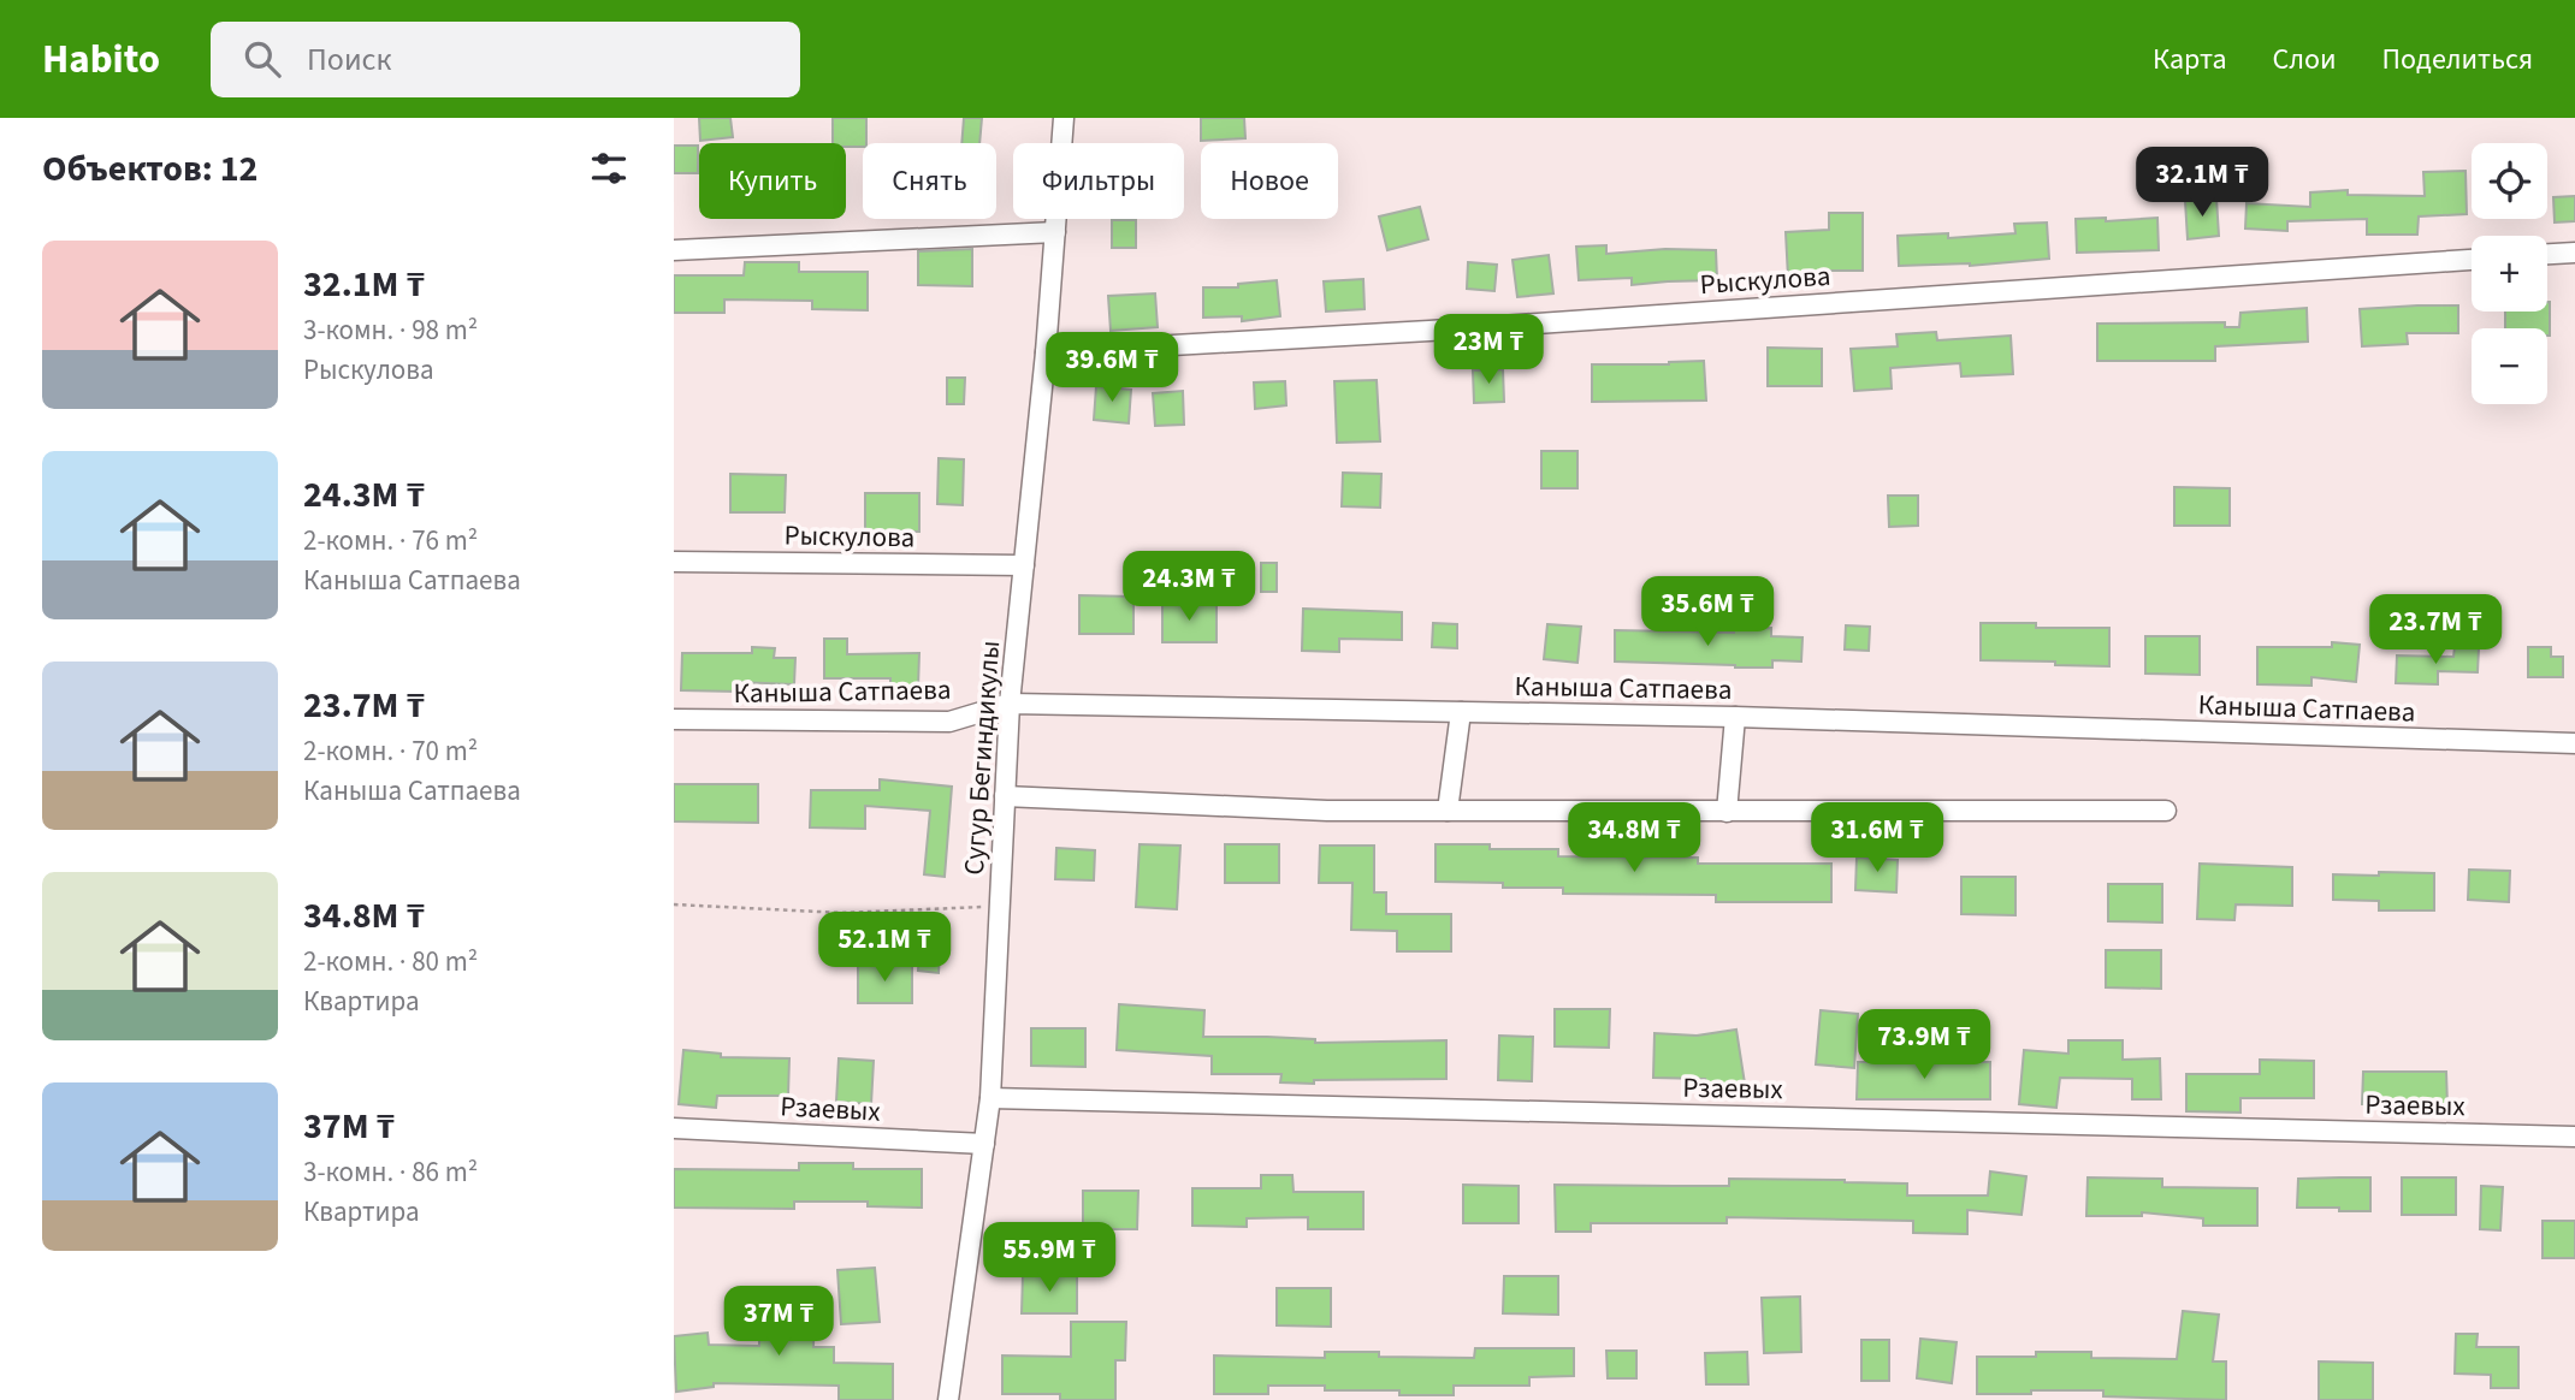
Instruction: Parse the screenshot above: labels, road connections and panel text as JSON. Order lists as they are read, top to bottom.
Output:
{
  "streets": {
    "street": [
      "Рыскулова",
      "Каныша Сатпаева",
      "Сугур Бегиндикулы",
      "Рзаевых"
    ]
  },
  "crossings": [
    ["Рыскулова", "Сугур Бегиндикулы"],
    ["Каныша Сатпаева", "Сугур Бегиндикулы"],
    ["Сугур Бегиндикулы", "Рзаевых"]
  ],
  "page": {
    "header": "Habito",
    "search": "Поиск",
    "nav": ["Карта", "Слои", "Поделиться"],
    "heading": "Объектов: 12",
    "map_buttons": ["+", "−"],
    "chip": [
      "Купить",
      "Снять",
      "Фильтры",
      "Новое"
    ],
    "price": [
      "32.1M ₸",
      "23M ₸",
      "39.6M ₸",
      "24.3M ₸",
      "35.6M ₸",
      "23.7M ₸",
      "34.8M ₸",
      "31.6M ₸",
      "52.1M ₸",
      "73.9M ₸",
      "55.9M ₸",
      "37M ₸"
    ],
    "list": [
      {
        "name": "32.1M ₸",
        "note": "3-комн. · 98 m² · Рыскулова"
      },
      {
        "name": "24.3M ₸",
        "note": "2-комн. · 76 m² · Каныша Сатпаева"
      },
      {
        "name": "23.7M ₸",
        "note": "2-комн. · 70 m² · Каныша Сатпаева"
      },
      {
        "name": "34.8M ₸",
        "note": "2-комн. · 80 m² · Квартира"
      },
      {
        "name": "37M ₸",
        "note": "3-комн. · 86 m² · Квартира"
      }
    ]
  }
}
